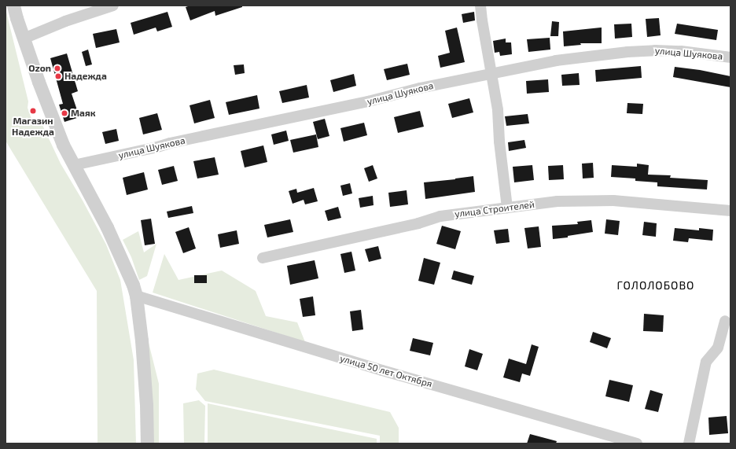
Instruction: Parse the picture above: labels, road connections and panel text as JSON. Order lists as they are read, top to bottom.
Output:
{
  "streets": {
    "street": ["улица Шуякова", "улица Строителей", "улица 50 лет Октября"]
  },
  "districts": ["ГОЛОЛОБОВО"],
  "places": [
    "Ozon",
    "Надежда",
    "Магазин Надежда",
    "Маяк"
  ]
}
